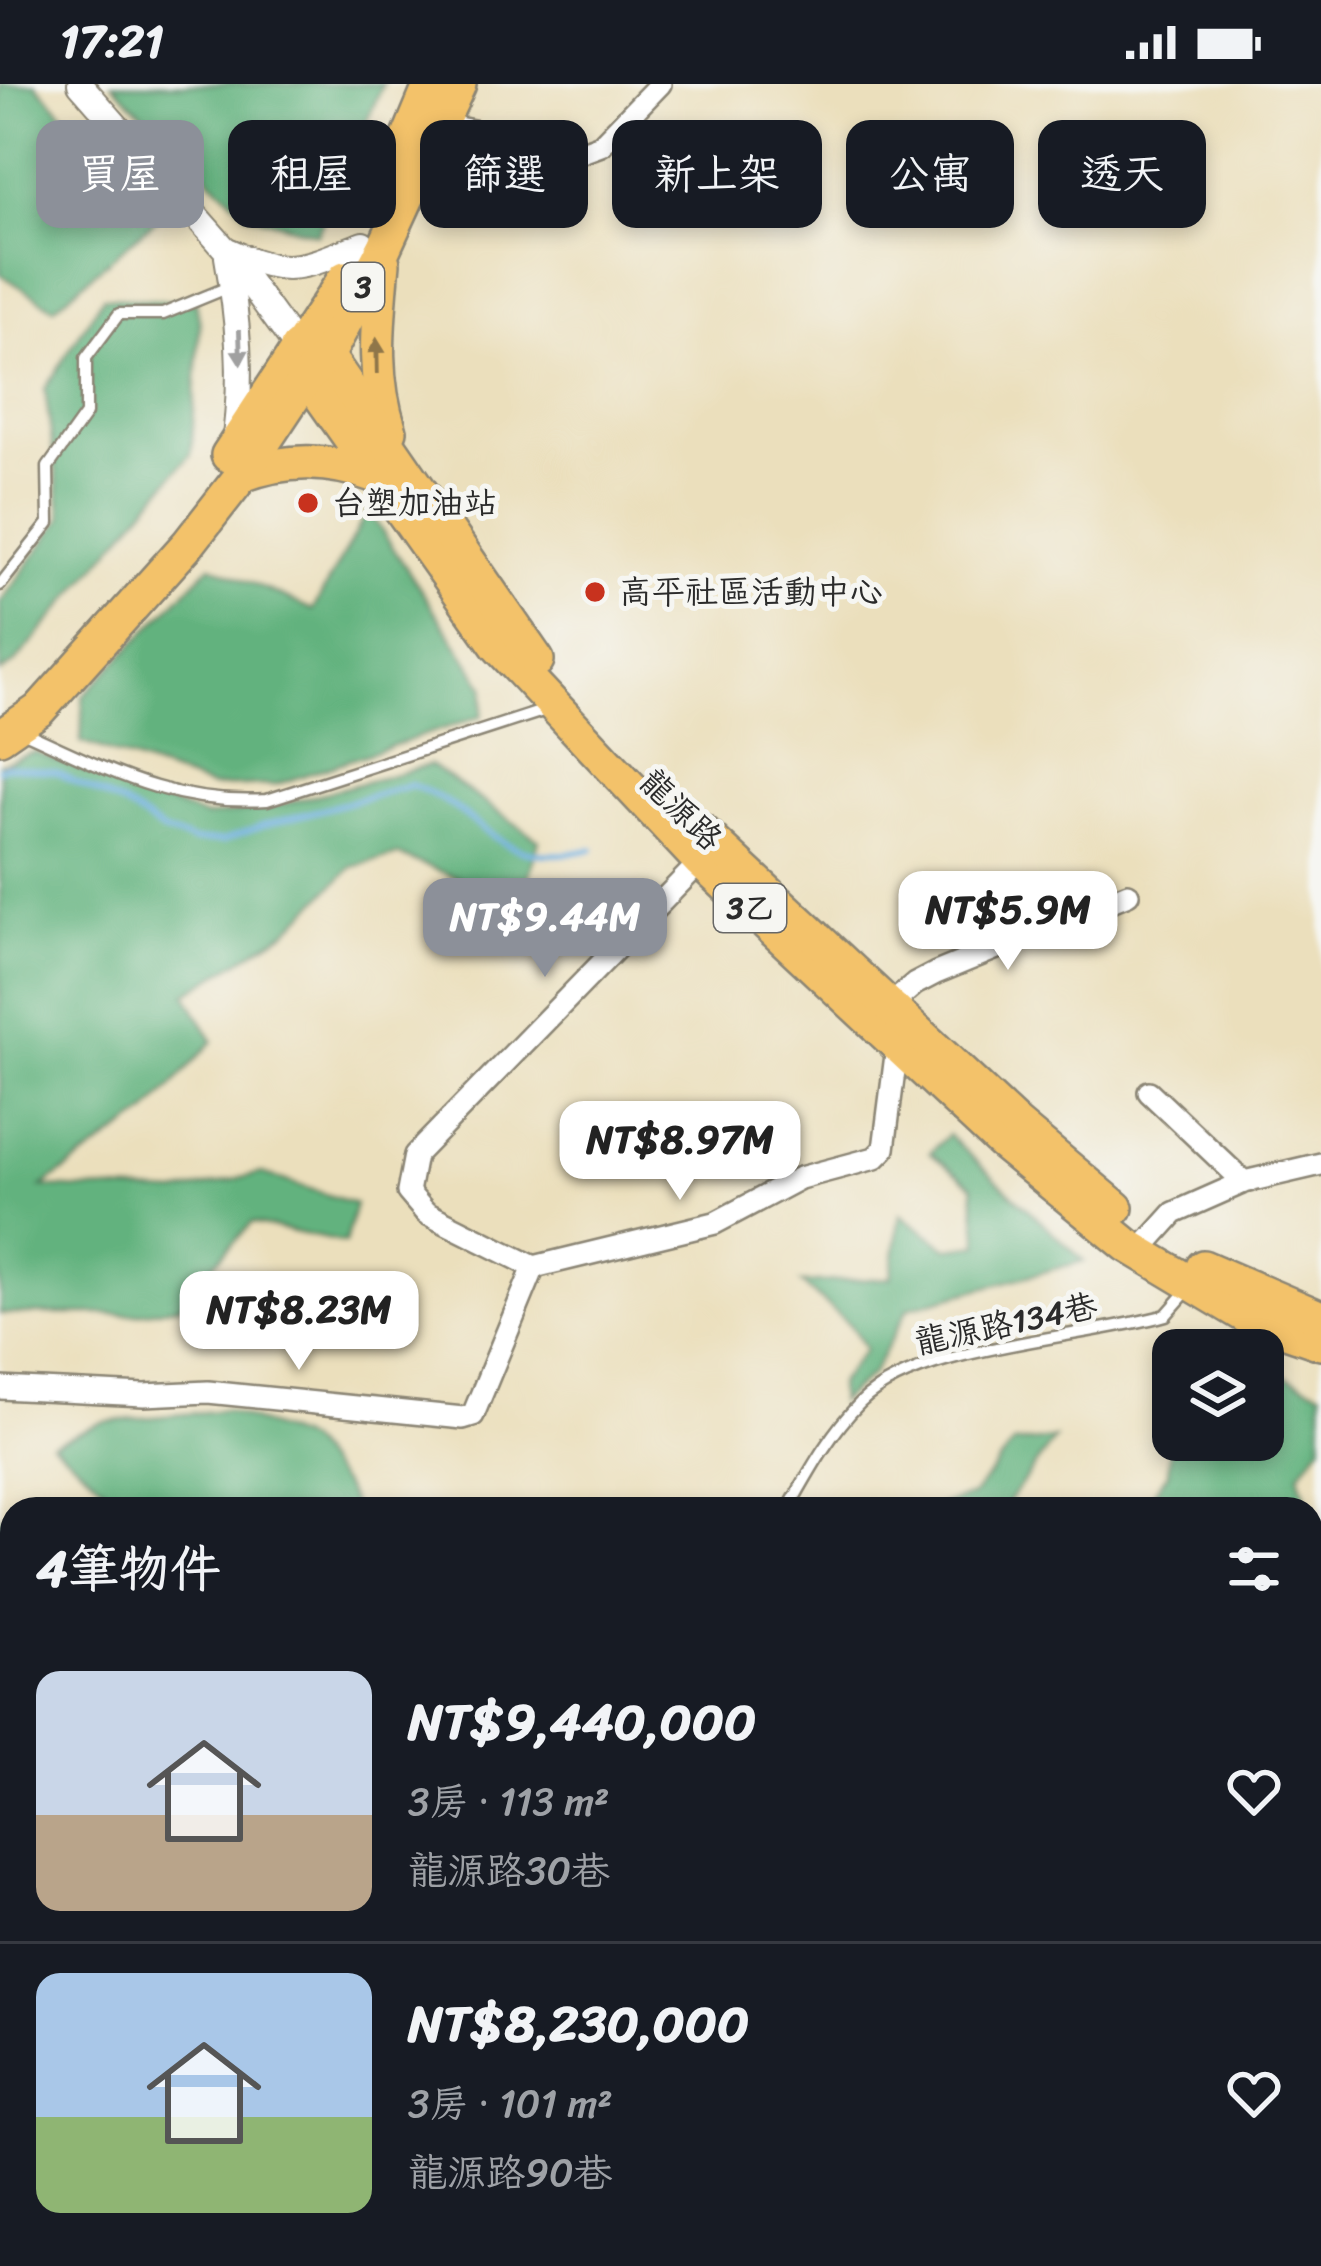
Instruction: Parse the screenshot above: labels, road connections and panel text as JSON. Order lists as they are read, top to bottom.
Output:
{
  "streets": {
    "main road": ["3", "龍源路", "3乙"],
    "lane": ["龍源路134巷"]
  },
  "crossings": [
    ["3", "3乙"],
    ["龍源路", "3乙"],
    ["3乙", "龍源路134巷"]
  ],
  "places": ["台塑加油站", "高平社區活動中心"],
  "page": {
    "status": "17:21",
    "chip": [
      "買屋",
      "租屋",
      "篩選",
      "新上架",
      "公寓",
      "透天"
    ],
    "price": [
      "NT$5.9M",
      "NT$9.44M",
      "NT$8.97M",
      "NT$8.23M"
    ],
    "heading": "4筆物件",
    "list": [
      {
        "name": "NT$9,440,000",
        "note": "3房 · 113 m² · 龍源路30巷"
      },
      {
        "name": "NT$8,230,000",
        "note": "3房 · 101 m² · 龍源路90巷"
      }
    ]
  }
}
